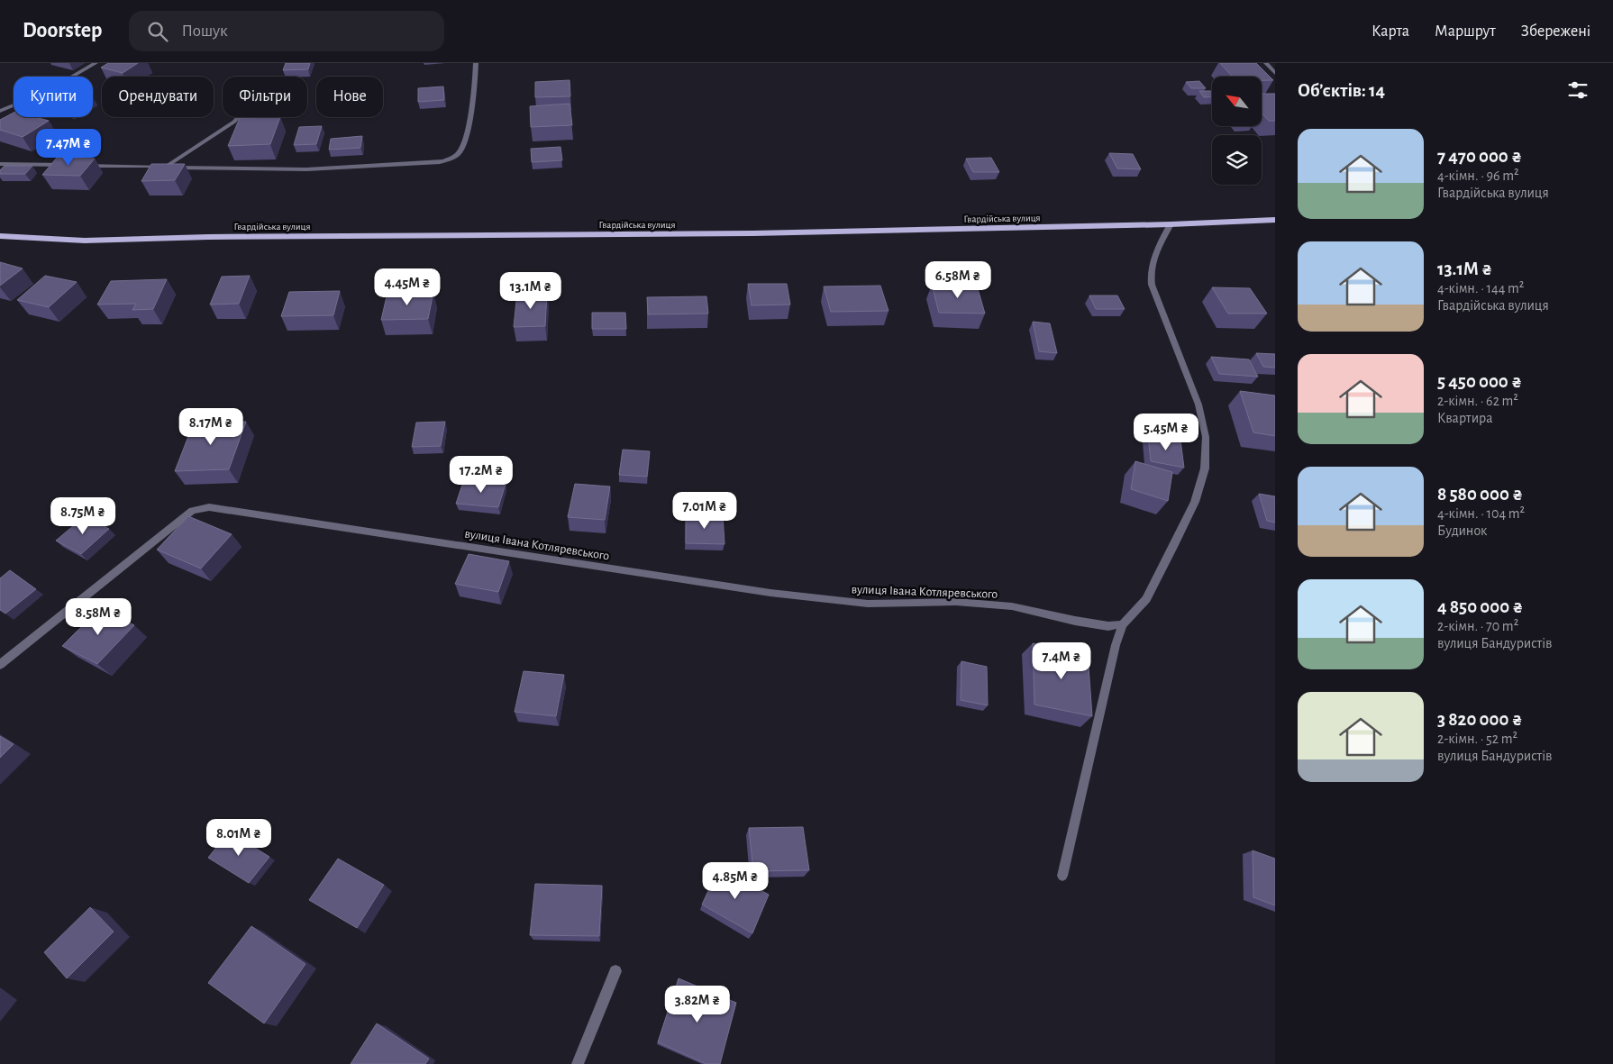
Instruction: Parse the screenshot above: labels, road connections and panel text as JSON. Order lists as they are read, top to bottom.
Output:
{
  "streets": {
    "main road": ["Гвардійська вулиця"],
    "street": ["вулиця Івана Котляревського"]
  },
  "north": "top left",
  "page": {
    "header": "Doorstep",
    "search": "Пошук",
    "nav": ["Карта", "Маршрут", "Збережені"],
    "heading": "Об’єктів: 14",
    "chip": [
      "Купити",
      "Орендувати",
      "Фільтри",
      "Нове"
    ],
    "list": [
      {
        "name": "7 470 000 ₴",
        "note": "4-кімн. · 96 m² · Гвардійська вулиця"
      },
      {
        "name": "13.1M ₴",
        "note": "4-кімн. · 144 m² · Гвардійська вулиця"
      },
      {
        "name": "5 450 000 ₴",
        "note": "2-кімн. · 62 m² · Квартира"
      },
      {
        "name": "8 580 000 ₴",
        "note": "4-кімн. · 104 m² · Будинок"
      },
      {
        "name": "4 850 000 ₴",
        "note": "2-кімн. · 70 m² · вулиця Бандуристів"
      },
      {
        "name": "3 820 000 ₴",
        "note": "2-кімн. · 52 m² · вулиця Бандуристів"
      }
    ],
    "price": [
      "7.47M ₴",
      "6.58M ₴",
      "4.45M ₴",
      "13.1M ₴",
      "8.17M ₴",
      "5.45M ₴",
      "17.2M ₴",
      "7.01M ₴",
      "8.75M ₴",
      "8.58M ₴",
      "7.4M ₴",
      "8.01M ₴",
      "4.85M ₴",
      "3.82M ₴"
    ]
  }
}
